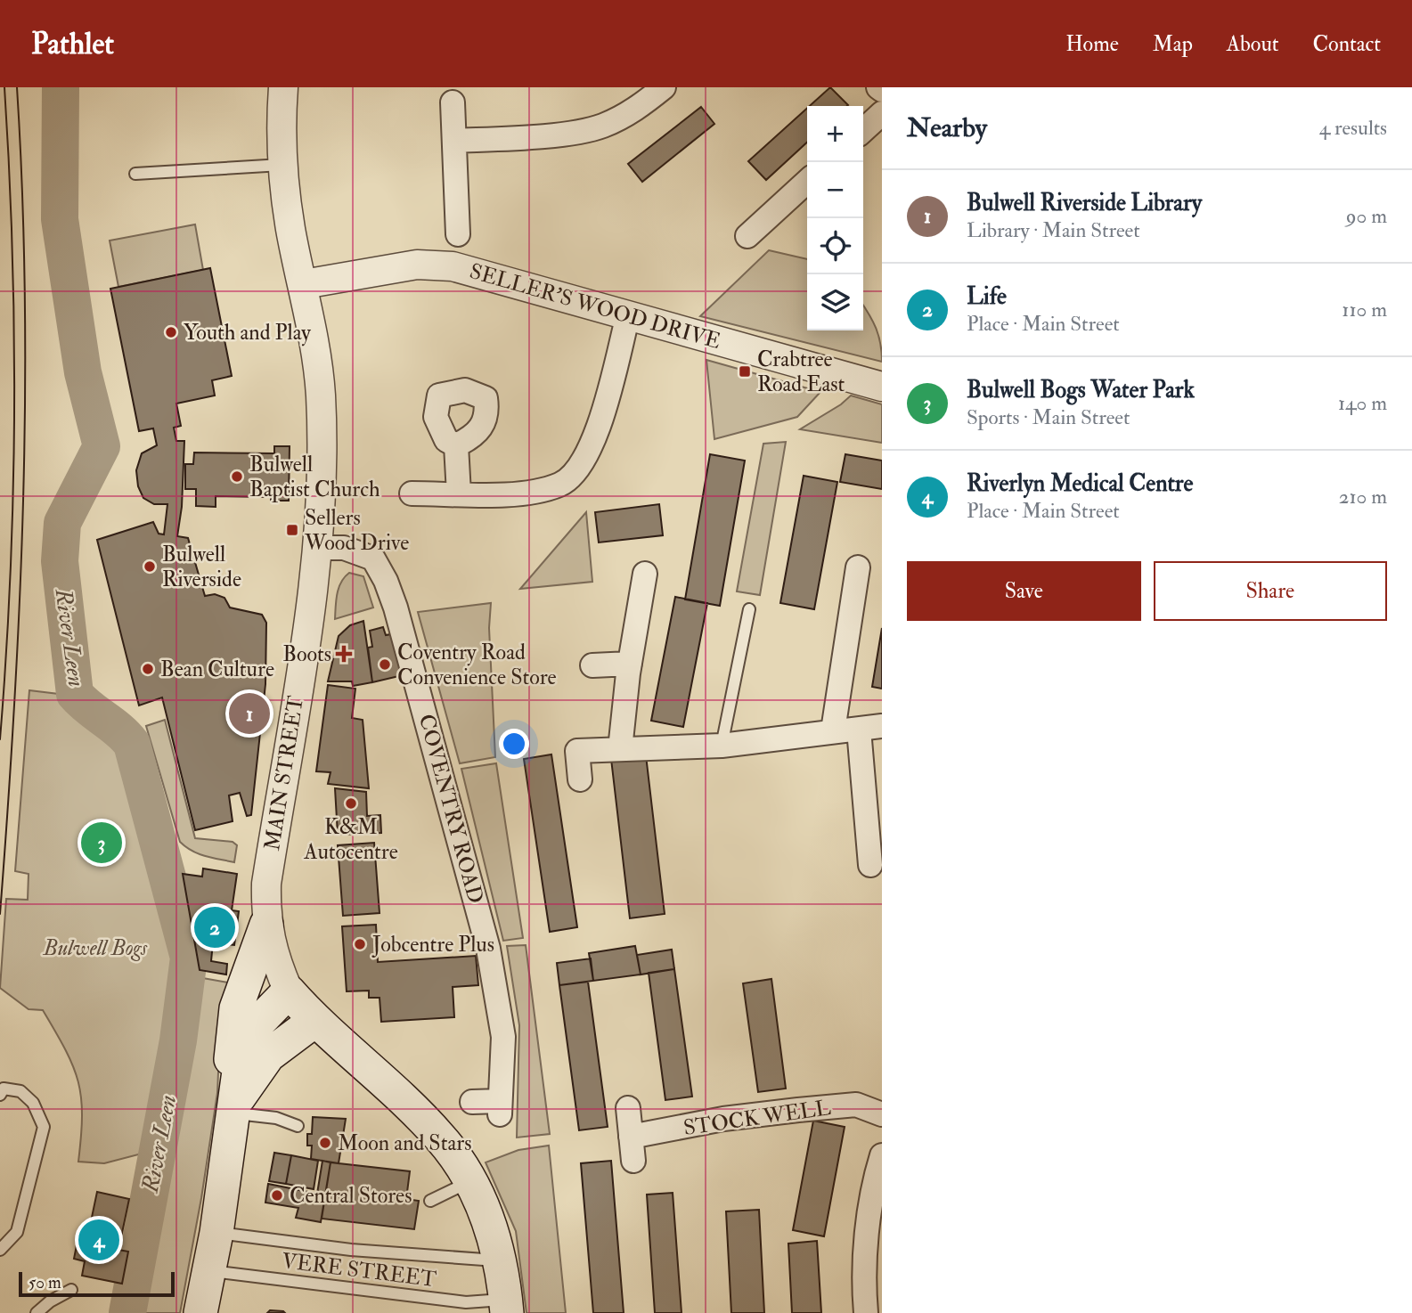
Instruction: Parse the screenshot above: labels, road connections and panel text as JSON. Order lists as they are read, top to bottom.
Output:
{
  "streets": {
    "main road": ["MAIN STREET"],
    "street": ["SELLER'S WOOD DRIVE", "COVENTRY ROAD", "STOCK WELL"],
    "lane": ["VERE STREET"]
  },
  "crossings": [
    ["MAIN STREET", "COVENTRY ROAD"],
    ["MAIN STREET", "VERE STREET"]
  ],
  "water": ["River Leen"],
  "parks": ["Bulwell Bogs"],
  "places": {
    "other": [
      "Youth and Play",
      "Bulwell Baptist Church",
      "Bulwell Riverside",
      "Coventry Road Convenience Store",
      "Bean Culture",
      "K&M Autocentre",
      "Jobcentre Plus",
      "Moon and Stars",
      "Central Stores"
    ],
    "transit": ["Crabtree Road East", "Sellers Wood Drive"],
    "health": ["Boots"]
  },
  "scale_bar": "50 m",
  "page": {
    "header": "Pathlet",
    "nav": [
      "Home",
      "Map",
      "About",
      "Contact"
    ],
    "heading": ["Nearby", "4 results"],
    "map_buttons": ["+", "−"],
    "list": [
      {
        "mark": "1",
        "name": "Bulwell Riverside Library",
        "note": "Library · Main Street",
        "value": "90 m"
      },
      {
        "mark": "2",
        "name": "Life",
        "note": "Place · Main Street",
        "value": "110 m"
      },
      {
        "mark": "3",
        "name": "Bulwell Bogs Water Park",
        "note": "Sports · Main Street",
        "value": "140 m"
      },
      {
        "mark": "4",
        "name": "Riverlyn Medical Centre",
        "note": "Place · Main Street",
        "value": "210 m"
      }
    ],
    "buttons": ["Save", "Share"],
    "pins": [
      "1",
      "3",
      "2",
      "4"
    ],
    "scale": "50 m"
  }
}
